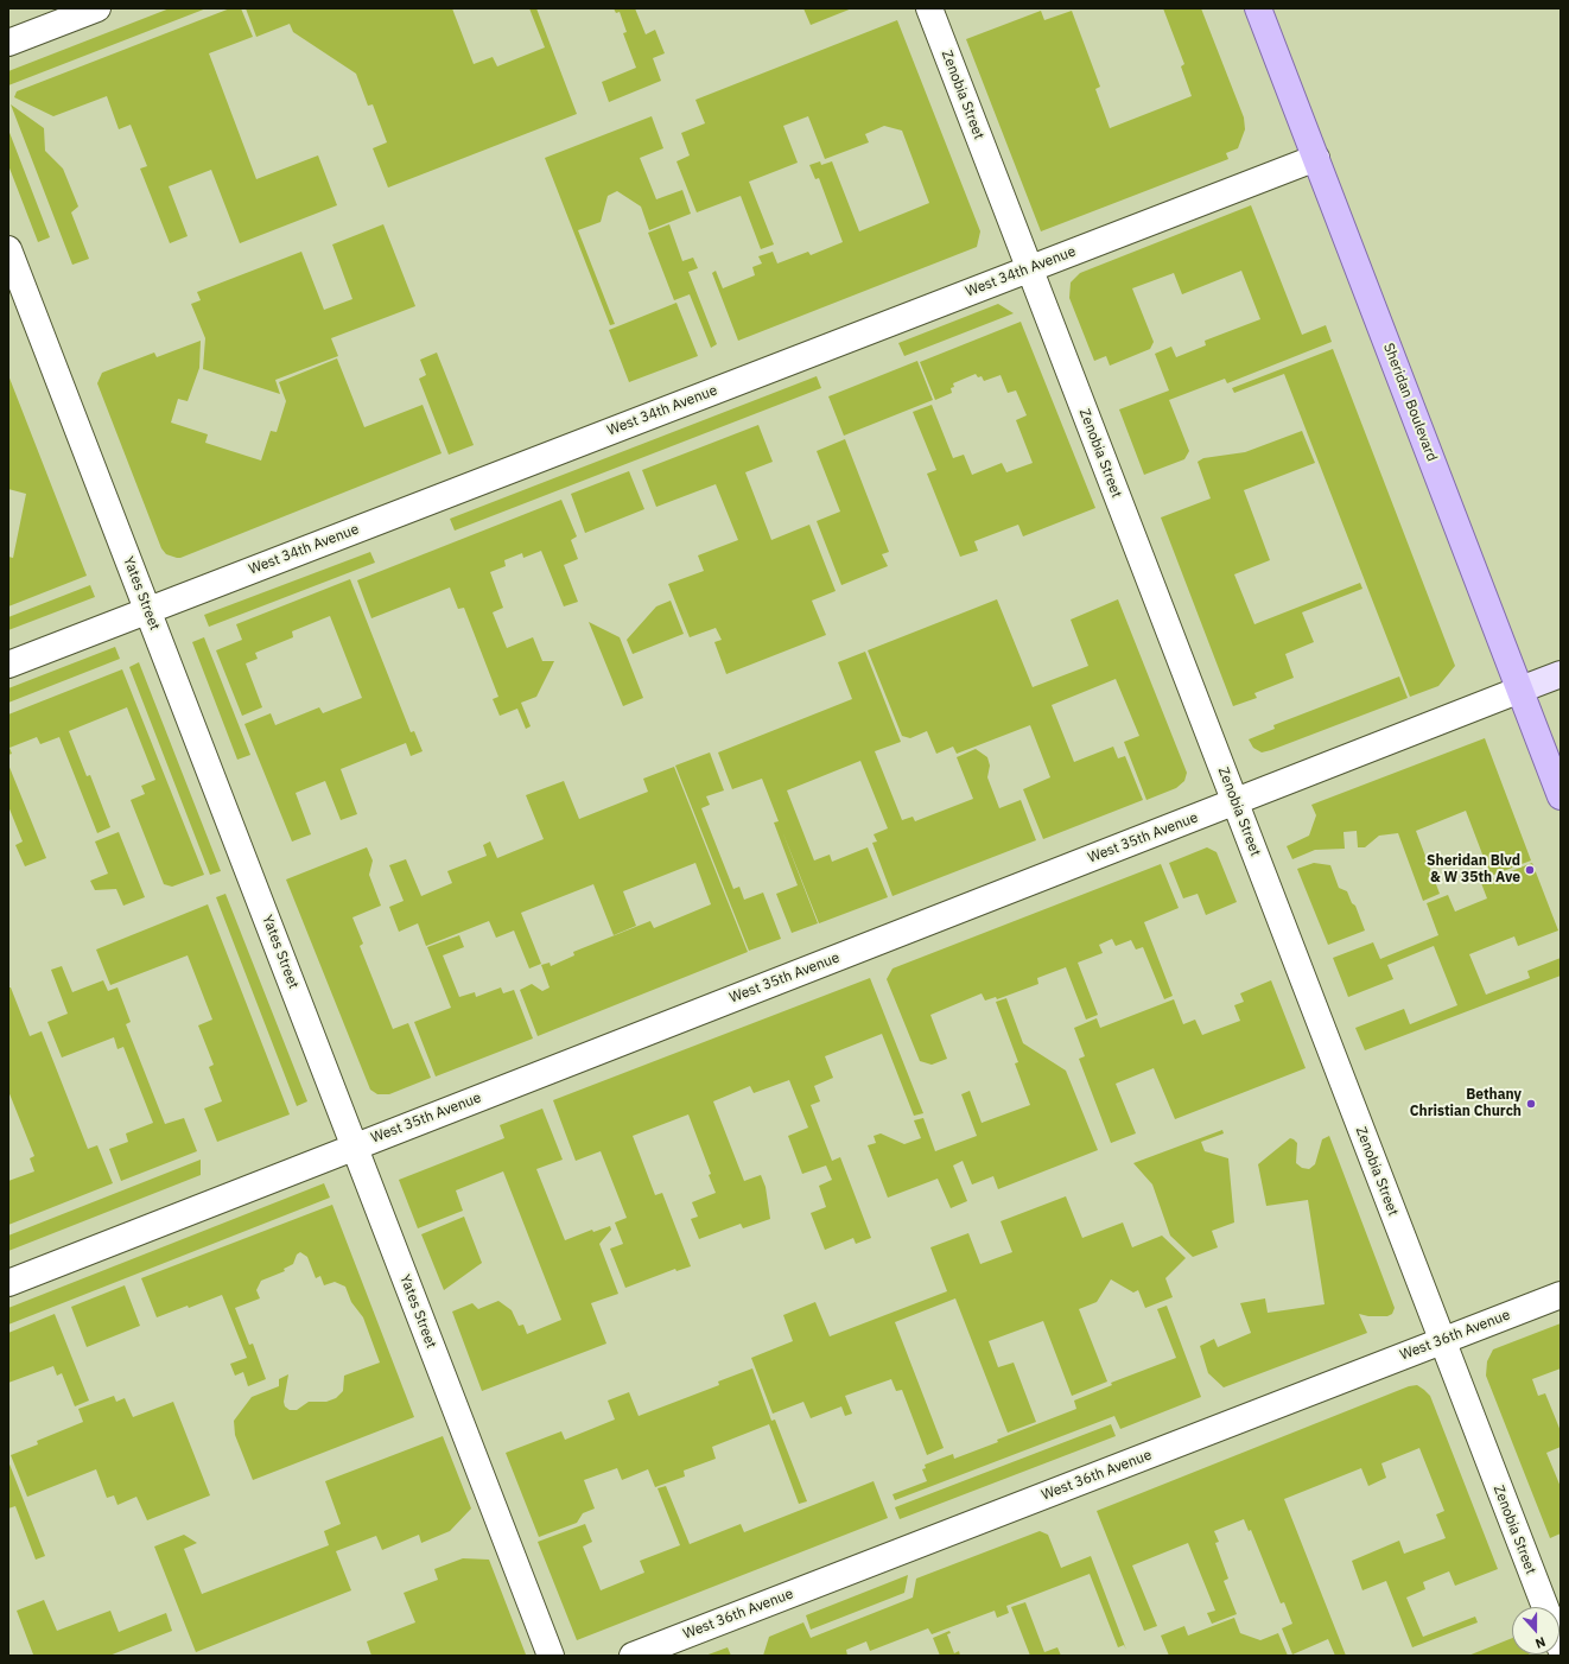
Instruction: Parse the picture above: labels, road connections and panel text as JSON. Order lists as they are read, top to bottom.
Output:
{
  "streets": {
    "main road": ["Sheridan Boulevard"],
    "street": [
      "Zenobia Street",
      "West 34th Avenue",
      "Yates Street",
      "West 35th Avenue",
      "West 36th Avenue"
    ]
  },
  "crossings": [
    ["Zenobia Street", "West 34th Avenue"],
    ["Zenobia Street", "West 35th Avenue"],
    ["Zenobia Street", "West 36th Avenue"],
    ["West 34th Avenue", "Sheridan Boulevard"],
    ["West 34th Avenue", "Yates Street"],
    ["Sheridan Boulevard", "West 35th Avenue"],
    ["Yates Street", "West 35th Avenue"]
  ],
  "places": ["Sheridan Blvd & W 35th Ave", "Bethany Christian Church"],
  "north": "bottom"
}
